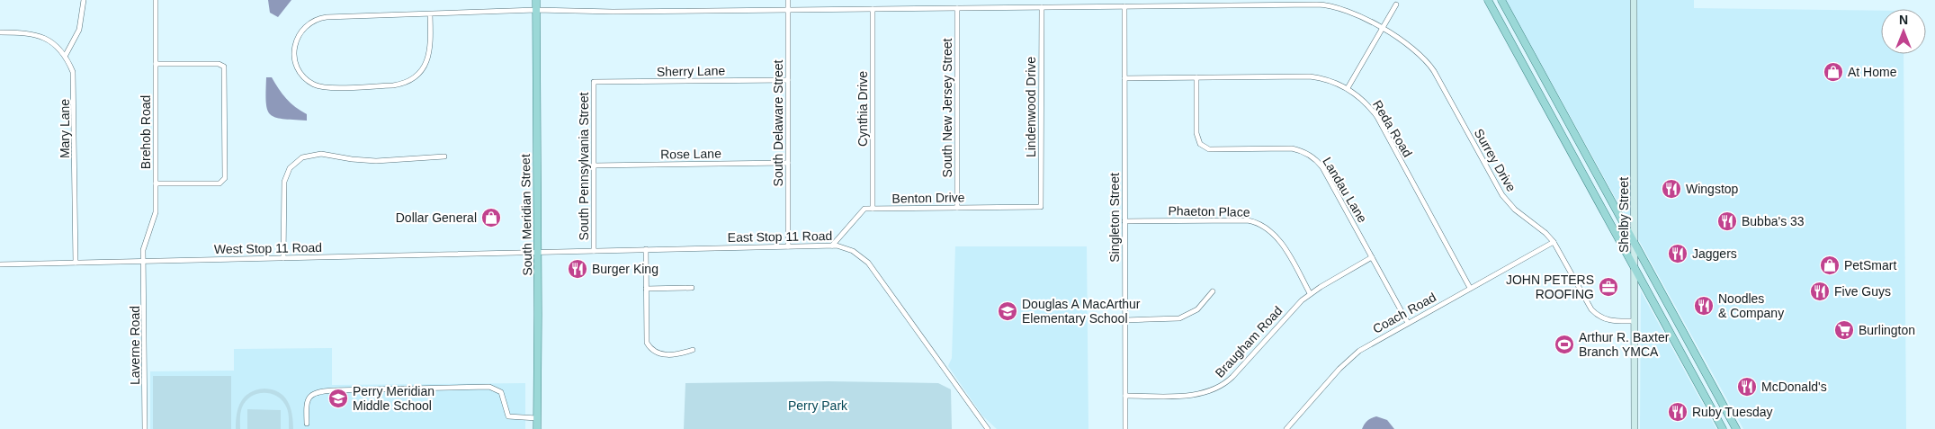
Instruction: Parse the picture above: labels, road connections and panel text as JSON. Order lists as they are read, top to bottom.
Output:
{
  "streets": {
    "main road": ["South Meridian Street"],
    "street": [
      "Sherry Lane",
      "Lindenwood Drive",
      "South New Jersey Street",
      "Cynthia Drive",
      "South Delaware Street",
      "Mary Lane",
      "Reda Road",
      "Brehob Road",
      "Rose Lane",
      "Surrey Drive",
      "South Pennsylvania Street",
      "Landau Lane",
      "Benton Drive",
      "Phaeton Place",
      "Shelby Street",
      "Singleton Street",
      "East Stop 11 Road",
      "West Stop 11 Road",
      "Coach Road",
      "Braugham Road",
      "Laverne Road"
    ]
  },
  "crossings": [
    ["Sherry Lane", "South Delaware Street"],
    ["Sherry Lane", "South Pennsylvania Street"],
    ["Lindenwood Drive", "Surrey Drive"],
    ["Lindenwood Drive", "Benton Drive"],
    ["South New Jersey Street", "Surrey Drive"],
    ["South New Jersey Street", "Benton Drive"],
    ["Cynthia Drive", "Surrey Drive"],
    ["Cynthia Drive", "Benton Drive"],
    ["South Delaware Street", "Rose Lane"],
    ["South Delaware Street", "Surrey Drive"],
    ["South Delaware Street", "East Stop 11 Road"],
    ["Mary Lane", "West Stop 11 Road"],
    ["Reda Road", "Landau Lane"],
    ["Reda Road", "Singleton Street"],
    ["Reda Road", "Coach Road"],
    ["Brehob Road", "West Stop 11 Road"],
    ["Brehob Road", "Laverne Road"],
    ["Rose Lane", "South Pennsylvania Street"],
    ["Surrey Drive", "South Meridian Street"],
    ["Surrey Drive", "Shelby Street"],
    ["Surrey Drive", "Singleton Street"],
    ["Surrey Drive", "Coach Road"],
    ["South Pennsylvania Street", "East Stop 11 Road"],
    ["Landau Lane", "Coach Road"],
    ["Landau Lane", "Braugham Road"],
    ["Phaeton Place", "Singleton Street"],
    ["Phaeton Place", "Braugham Road"],
    ["South Meridian Street", "East Stop 11 Road"],
    ["South Meridian Street", "West Stop 11 Road"],
    ["Singleton Street", "Braugham Road"],
    ["East Stop 11 Road", "West Stop 11 Road"],
    ["West Stop 11 Road", "Laverne Road"]
  ],
  "parks": ["Perry Park"],
  "places": {
    "shop": ["At Home", "Dollar General", "PetSmart"],
    "restaurant": [
      "Wingstop",
      "Bubba's 33",
      "Jaggers",
      "Burger King",
      "Five Guys",
      "Noodles & Company",
      "McDonald's",
      "Ruby Tuesday"
    ],
    "office": ["JOHN PETERS ROOFING"],
    "school or university": ["Douglas A MacArthur Elementary School", "Perry Meridian Middle School"],
    "supermarket": ["Burlington"],
    "sports": ["Arthur R. Baxter Branch YMCA"]
  },
  "north": "top"
}
